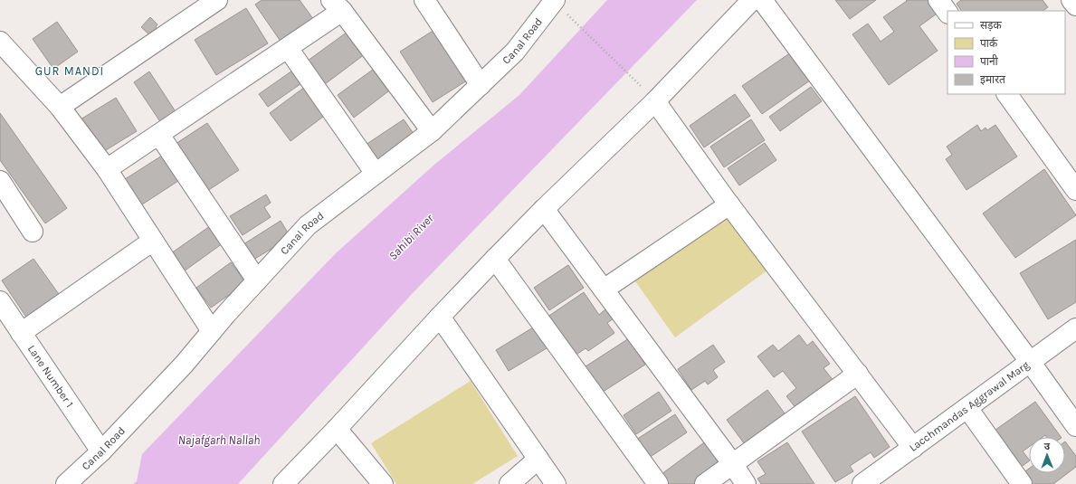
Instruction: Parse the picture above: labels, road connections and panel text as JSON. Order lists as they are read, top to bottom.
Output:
{
  "streets": {
    "street": ["Canal Road", "Lane Number 1", "Lacchmandas Aggrawal Marg"]
  },
  "crossings": [
    ["Canal Road", "Lane Number 1"]
  ],
  "districts": ["GUR MANDI"],
  "water": ["Sahibi River", "Najafgarh Nallah"],
  "legend": [
    "सड़क",
    "पार्क",
    "पानी",
    "इमारत"
  ],
  "north": "top"
}
